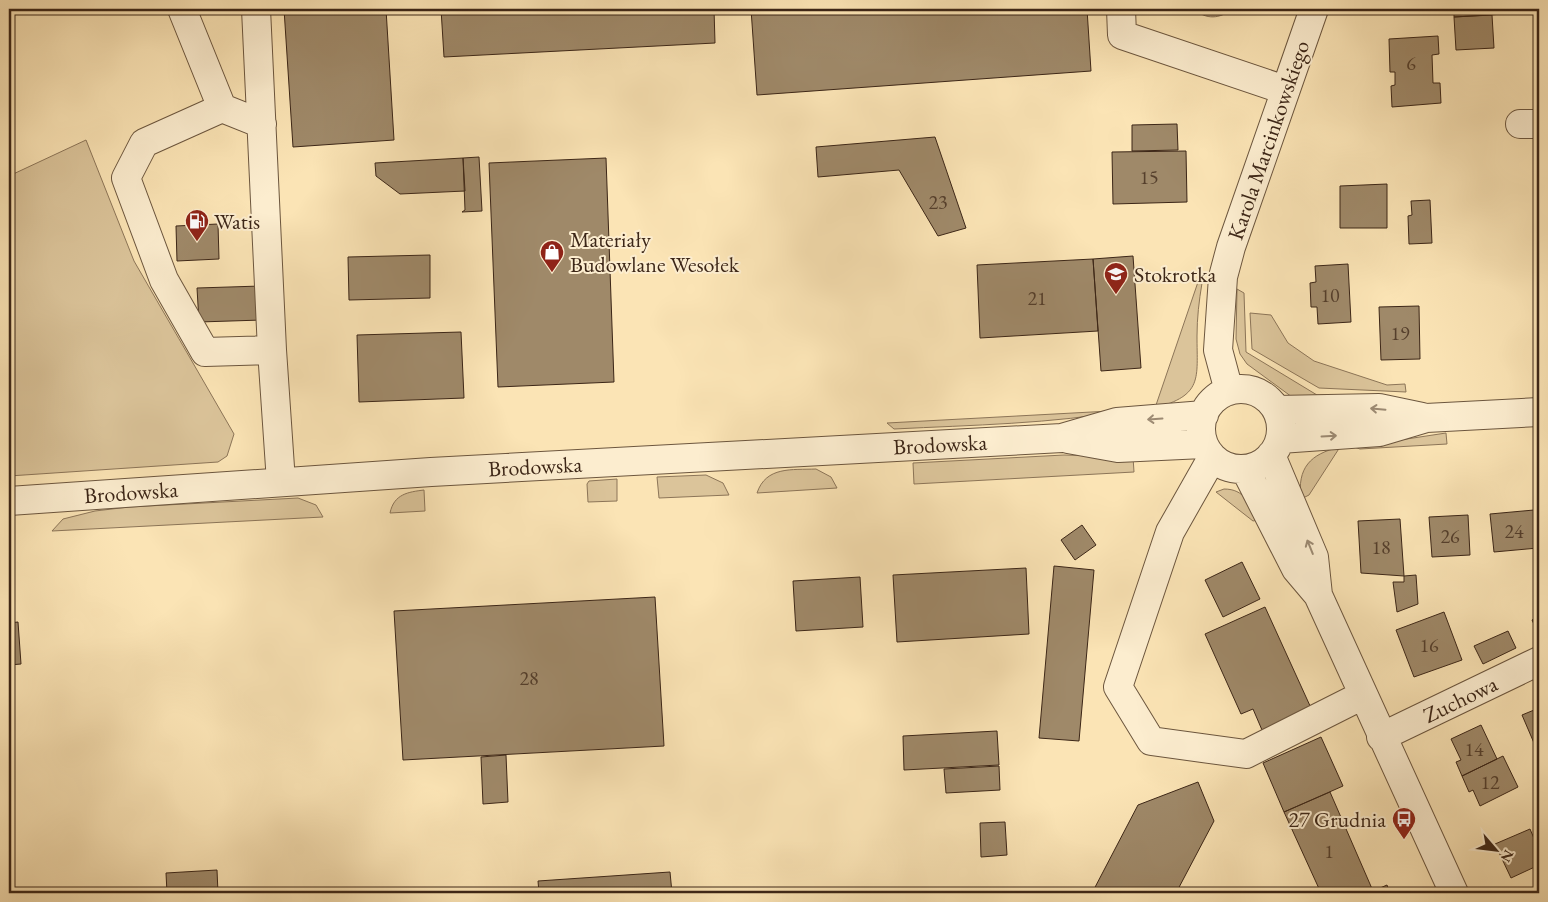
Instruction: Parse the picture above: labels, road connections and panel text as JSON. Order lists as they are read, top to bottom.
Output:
{
  "streets": {
    "street": ["Karola Marcinkowskiego", "Brodowska", "Zuchowa"]
  },
  "crossings": [
    ["Karola Marcinkowskiego", "Brodowska"]
  ],
  "places": {
    "fuel station": ["Watis"],
    "shop": ["Materiały Budowlane Wesołek"],
    "school or university": ["Stokrotka"],
    "bus stop": ["27 Grudnia"]
  },
  "house_numbers": [
    "6",
    "15",
    "23",
    "10",
    "21",
    "19",
    "24",
    "26",
    "18",
    "16",
    "28",
    "14",
    "12",
    "1"
  ],
  "north": "bottom right"
}
